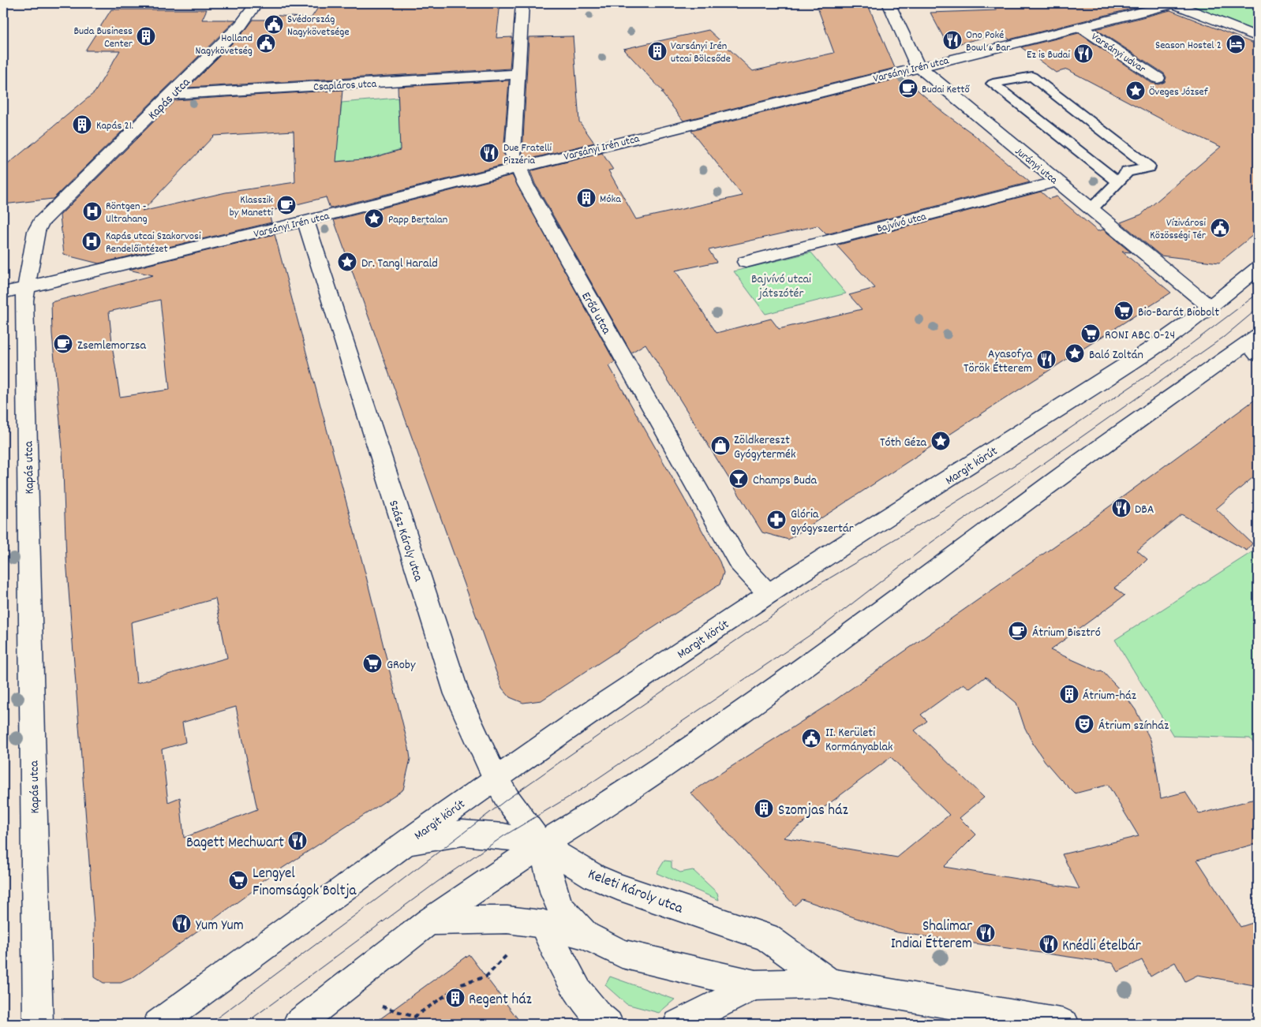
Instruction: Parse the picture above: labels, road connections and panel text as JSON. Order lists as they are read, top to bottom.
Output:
{
  "streets": {
    "street": [
      "Varsányi udvar",
      "Varsányi Irén utca",
      "Csapláros utca",
      "Kapás utca",
      "Jurányi utca",
      "Bajvívó utca",
      "Erőd utca",
      "Margit körút",
      "Szász Károly utca",
      "Keleti Károly utca"
    ]
  },
  "crossings": [
    ["Varsányi udvar", "Varsányi Irén utca"],
    ["Varsányi Irén utca", "Kapás utca"],
    ["Varsányi Irén utca", "Jurányi utca"],
    ["Varsányi Irén utca", "Erőd utca"],
    ["Varsányi Irén utca", "Szász Károly utca"],
    ["Csapláros utca", "Kapás utca"],
    ["Csapláros utca", "Erőd utca"],
    ["Jurányi utca", "Bajvívó utca"],
    ["Jurányi utca", "Margit körút"],
    ["Erőd utca", "Margit körút"],
    ["Margit körút", "Szász Károly utca"],
    ["Margit körút", "Keleti Károly utca"],
    ["Szász Károly utca", "Keleti Károly utca"]
  ],
  "parks": ["Bajvívó utcai játszótér"],
  "places": {
    "public building": [
      "Svédország Nagykövetsége",
      "Holland Nagykövetség",
      "Vízivárosi Közösségi Tér",
      "II. Kerületi Kormányablak"
    ],
    "building": [
      "Buda Business Center",
      "Varsányi Irén utcai Bölcsőde",
      "Kapás 21.",
      "Móka",
      "Átrium-ház",
      "Szomjas ház",
      "Regent ház"
    ],
    "restaurant": [
      "Ono Poké Bowl & Bar",
      "Ez is Budai",
      "Due Fratelli Pizzéria",
      "Ayasofya Török Étterem",
      "DBA",
      "Bagett Mechwart",
      "Yum Yum",
      "Shalimar Indiai Étterem",
      "Knédli ételbár"
    ],
    "hotel": ["Season Hostel 2"],
    "cafe": [
      "Budai Kettő",
      "Klasszik by Manetti",
      "Zsemlemorzsa",
      "Átrium Bisztró"
    ],
    "place": [
      "Öveges József",
      "Papp Bertalan",
      "Dr. Tangl Harald",
      "Baló Zoltán",
      "Tóth Géza"
    ],
    "hospital": ["Röntgen - Ultrahang", "Kapás utcai Szakorvosi Rendelőintézet"],
    "supermarket": [
      "Bio-Barát Biobolt",
      "RONI ABC 0-24",
      "GRoby",
      "Lengyel Finomságok Boltja"
    ],
    "shop": ["Zöldkereszt Gyógytermék"],
    "bar": ["Champs Buda"],
    "pharmacy": ["Glória gyógyszertár"],
    "theatre": ["Átrium színház"]
  }
}
